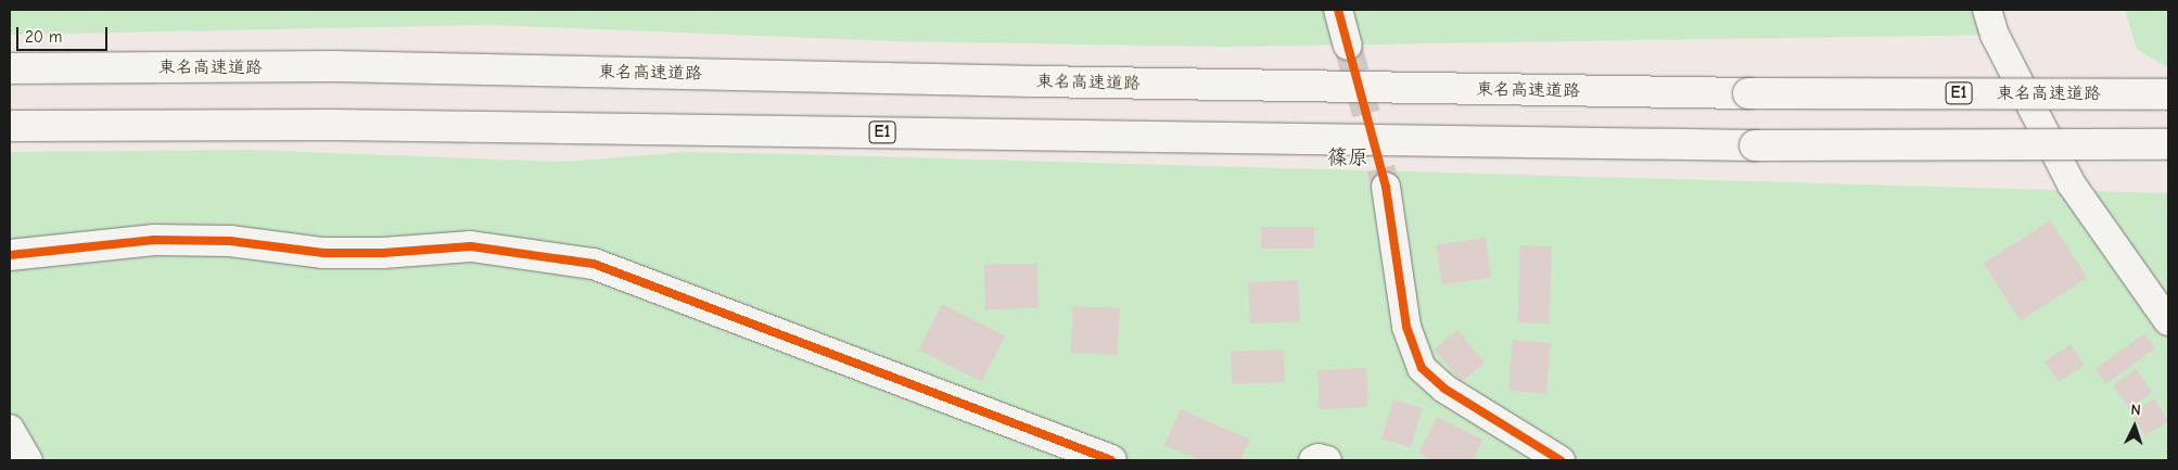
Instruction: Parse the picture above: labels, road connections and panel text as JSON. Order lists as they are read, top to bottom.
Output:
{
  "streets": {
    "main road": ["東名高速道路", "E1"]
  },
  "districts": ["篠原"],
  "scale_bar": "20 m",
  "north": "top"
}
